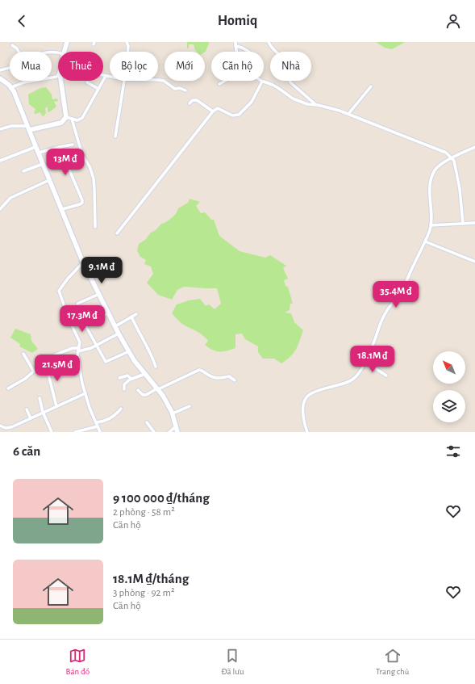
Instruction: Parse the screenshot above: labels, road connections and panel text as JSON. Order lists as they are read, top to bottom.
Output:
{
  "north": "top left",
  "page": {
    "header": "Homiq",
    "chip": [
      "Mua",
      "Thuê",
      "Bộ lọc",
      "Mới",
      "Căn hộ",
      "Nhà"
    ],
    "price": [
      "13M ₫",
      "9.1M ₫",
      "35.4M ₫",
      "17.3M ₫",
      "18.1M ₫",
      "21.5M ₫"
    ],
    "heading": "6 căn",
    "list": [
      {
        "name": "9 100 000 ₫/tháng",
        "note": "2 phòng · 58 m² · Căn hộ"
      },
      {
        "name": "18.1M ₫/tháng",
        "note": "3 phòng · 92 m² · Căn hộ"
      }
    ],
    "tabs": ["Bản đồ", "Đã lưu", "Trang chủ"]
  }
}
